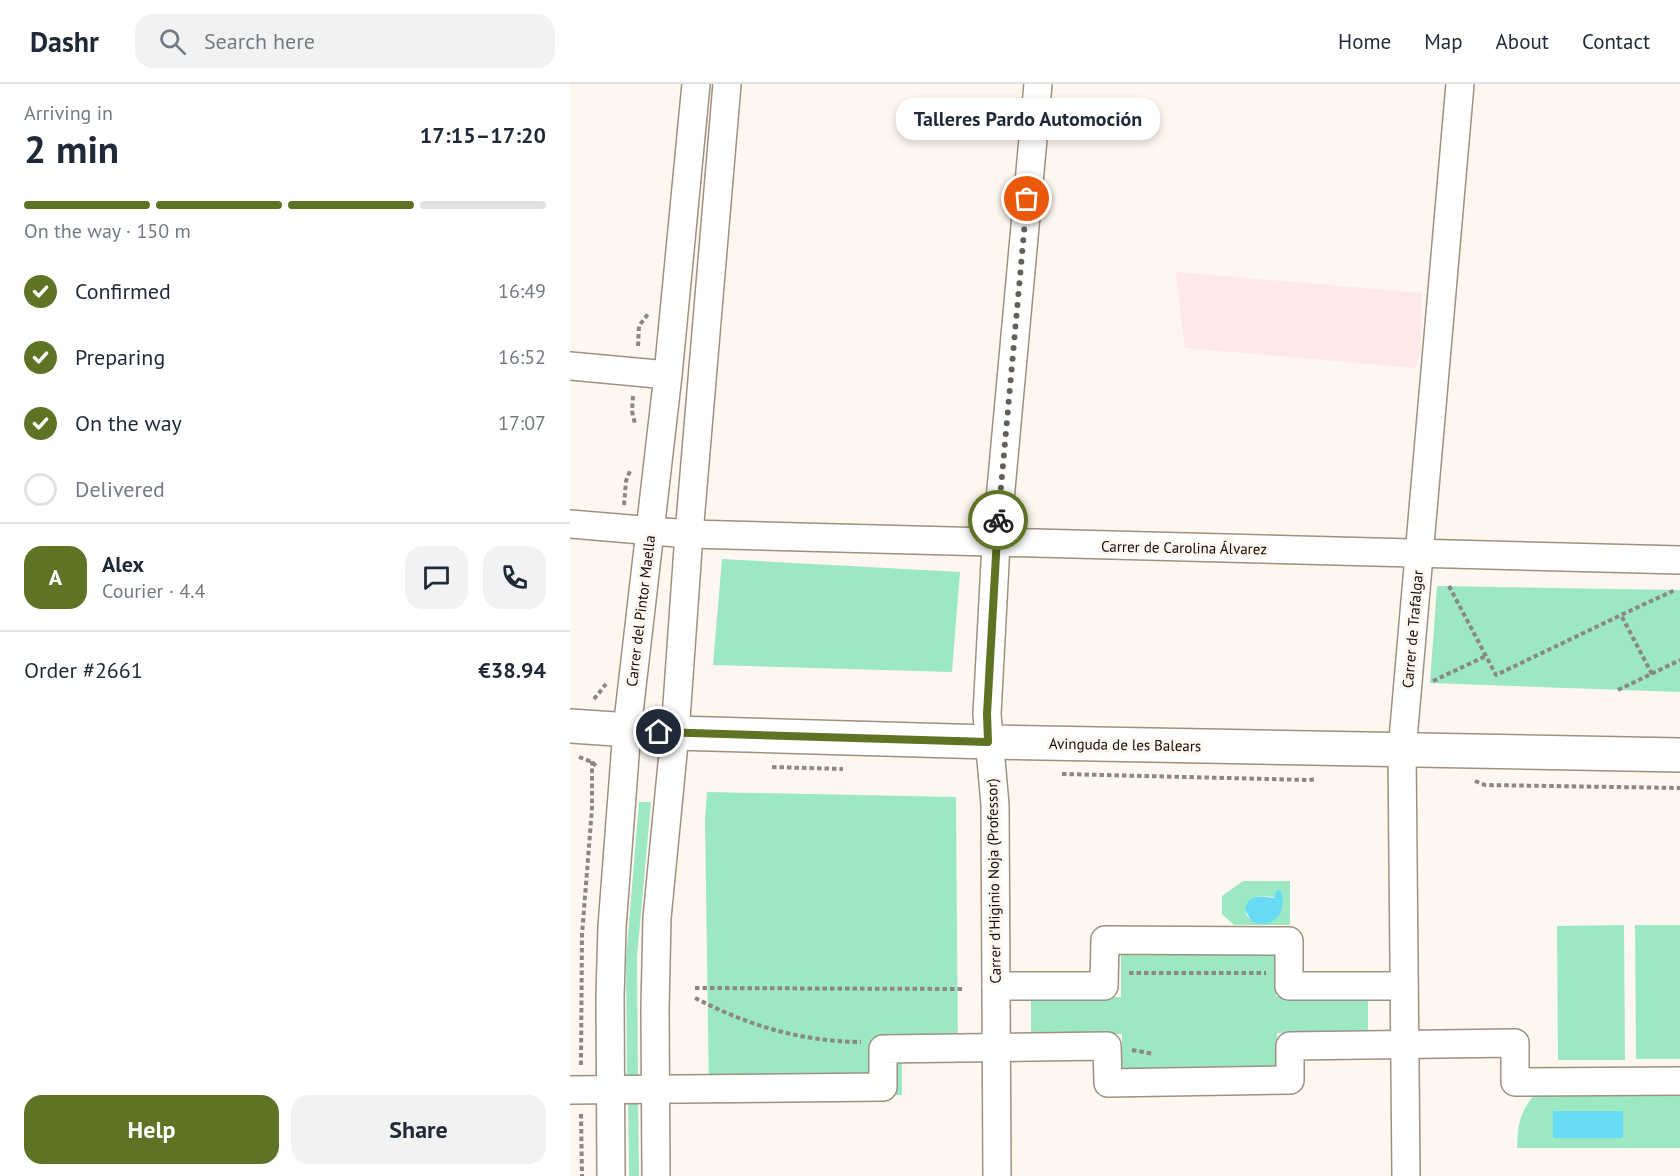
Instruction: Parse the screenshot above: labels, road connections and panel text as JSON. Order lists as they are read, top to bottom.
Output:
{
  "streets": {
    "main road": ["Avinguda de les Balears"],
    "street": [
      "Carrer de Carolina Álvarez",
      "Carrer del Pintor Maella",
      "Carrer de Trafalgar",
      "Carrer d'Higinio Noja (Professor)"
    ]
  },
  "crossings": [
    ["Carrer de Carolina Álvarez", "Carrer del Pintor Maella"],
    ["Carrer de Carolina Álvarez", "Carrer de Trafalgar"],
    ["Carrer de Carolina Álvarez", "Carrer d'Higinio Noja (Professor)"],
    ["Carrer del Pintor Maella", "Avinguda de les Balears"],
    ["Carrer de Trafalgar", "Avinguda de les Balears"],
    ["Avinguda de les Balears", "Carrer d'Higinio Noja (Professor)"]
  ],
  "places": ["Talleres Pardo Automoción"],
  "page": {
    "header": "Dashr",
    "search": "Search here",
    "nav": [
      "Home",
      "Map",
      "About",
      "Contact"
    ],
    "heading": ["2 min", "Arriving in", "17:15–17:20"],
    "panel": [
      "Alex",
      "Courier · 4.4",
      "Order #2661",
      "€38.94"
    ],
    "bubble": "Talleres Pardo Automoción",
    "bar": "On the way · 150 m",
    "list": [
      ["Confirmed", "16:49"],
      ["Preparing", "16:52"],
      ["On the way", "17:07"],
      "Delivered"
    ],
    "round": "A",
    "buttons": ["Help", "Share"]
  }
}
